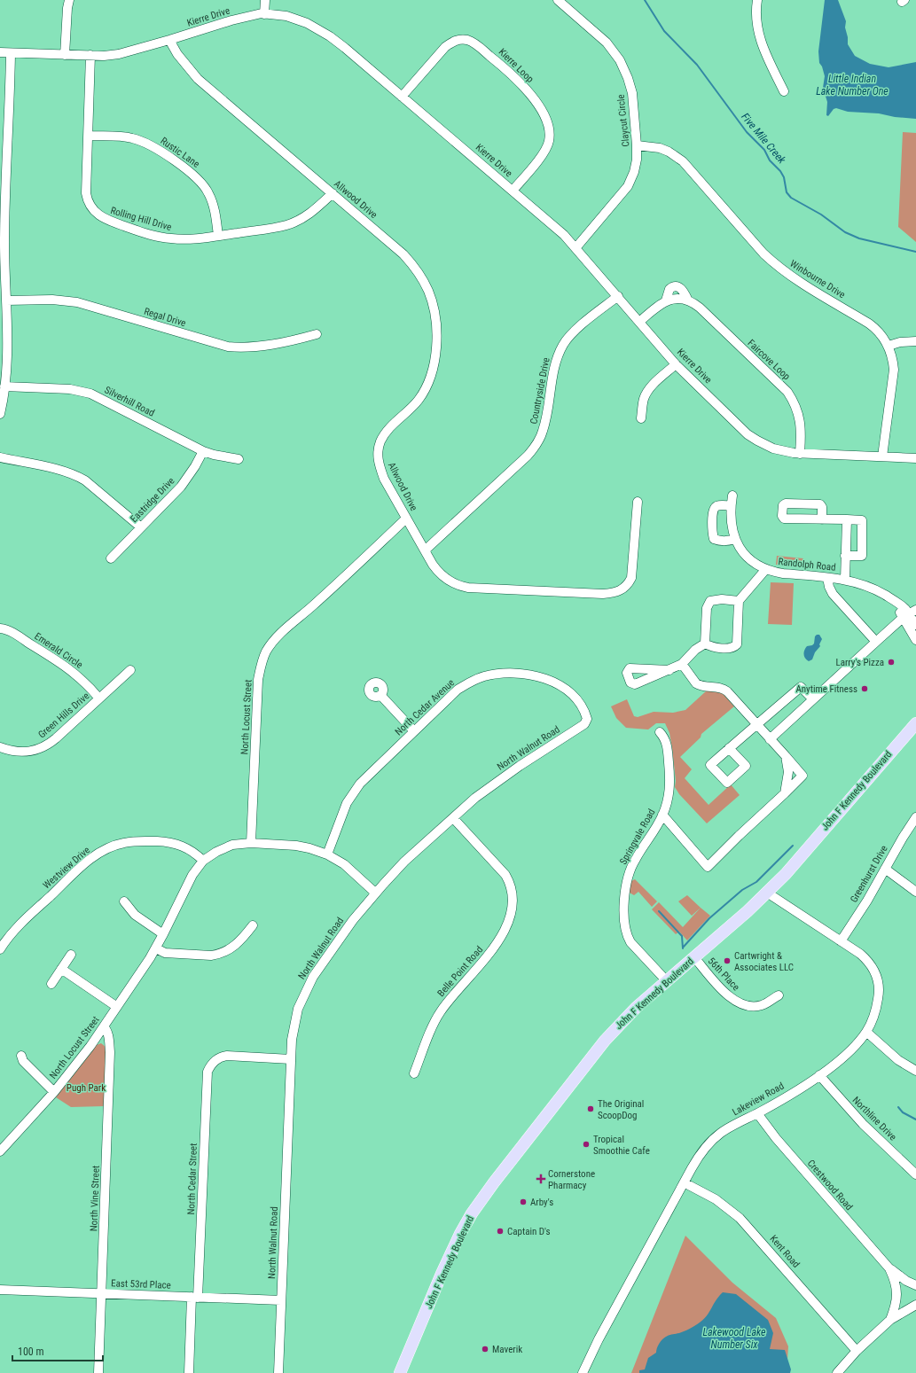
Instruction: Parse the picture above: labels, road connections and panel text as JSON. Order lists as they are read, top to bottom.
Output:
{
  "streets": {
    "main road": ["John F Kennedy Boulevard"],
    "street": [
      "Kierre Drive",
      "Kierre Loop",
      "Claycut Circle",
      "Rustic Lane",
      "Allwood Drive",
      "Rolling Hill Drive",
      "Winbourne Drive",
      "Regal Drive",
      "Faircove Loop",
      "Countryside Drive",
      "Silverhill Road",
      "Eastridge Drive",
      "Randolph Road",
      "Emerald Circle",
      "North Cedar Avenue",
      "Green Hills Drive",
      "North Locust Street",
      "North Walnut Road",
      "Springvale Road",
      "Westview Drive",
      "Greenhurst Drive",
      "Belle Point Road",
      "56th Place",
      "Lakeview Road",
      "Northline Drive",
      "North Cedar Street",
      "Crestwood Road",
      "North Vine Street",
      "Kent Road",
      "East 53rd Place"
    ]
  },
  "crossings": [
    ["Kierre Drive", "Kierre Loop"],
    ["Kierre Drive", "Claycut Circle"],
    ["Kierre Drive", "Allwood Drive"],
    ["Kierre Drive", "Rolling Hill Drive"],
    ["Kierre Drive", "Winbourne Drive"],
    ["Kierre Drive", "Faircove Loop"],
    ["Kierre Drive", "Countryside Drive"],
    ["Claycut Circle", "Winbourne Drive"],
    ["Rustic Lane", "Rolling Hill Drive"],
    ["Allwood Drive", "Rolling Hill Drive"],
    ["Allwood Drive", "Countryside Drive"],
    ["Allwood Drive", "North Locust Street"],
    ["Silverhill Road", "Eastridge Drive"],
    ["Emerald Circle", "Green Hills Drive"],
    ["North Cedar Avenue", "North Walnut Road"],
    ["North Locust Street", "North Vine Street"],
    ["North Walnut Road", "Belle Point Road"],
    ["North Walnut Road", "North Cedar Street"],
    ["North Walnut Road", "East 53rd Place"],
    ["John F Kennedy Boulevard", "Springvale Road"],
    ["John F Kennedy Boulevard", "56th Place"],
    ["John F Kennedy Boulevard", "Lakeview Road"],
    ["Greenhurst Drive", "Lakeview Road"],
    ["Lakeview Road", "Northline Drive"],
    ["Lakeview Road", "Crestwood Road"],
    ["Lakeview Road", "Kent Road"],
    ["North Cedar Street", "East 53rd Place"],
    ["North Vine Street", "East 53rd Place"]
  ],
  "water": ["Little Indian Lake Number One", "Five Mile Creek", "Lakewood Lake Number Six"],
  "parks": ["Pugh Park"],
  "places": {
    "other": [
      "Larry's Pizza",
      "Anytime Fitness",
      "Cartwright & Associates LLC",
      "The Original ScoopDog",
      "Tropical Smoothie Cafe",
      "Arby's",
      "Captain D's",
      "Maverik"
    ],
    "health": ["Cornerstone Pharmacy"]
  },
  "scale_bar": "100 m"
}
